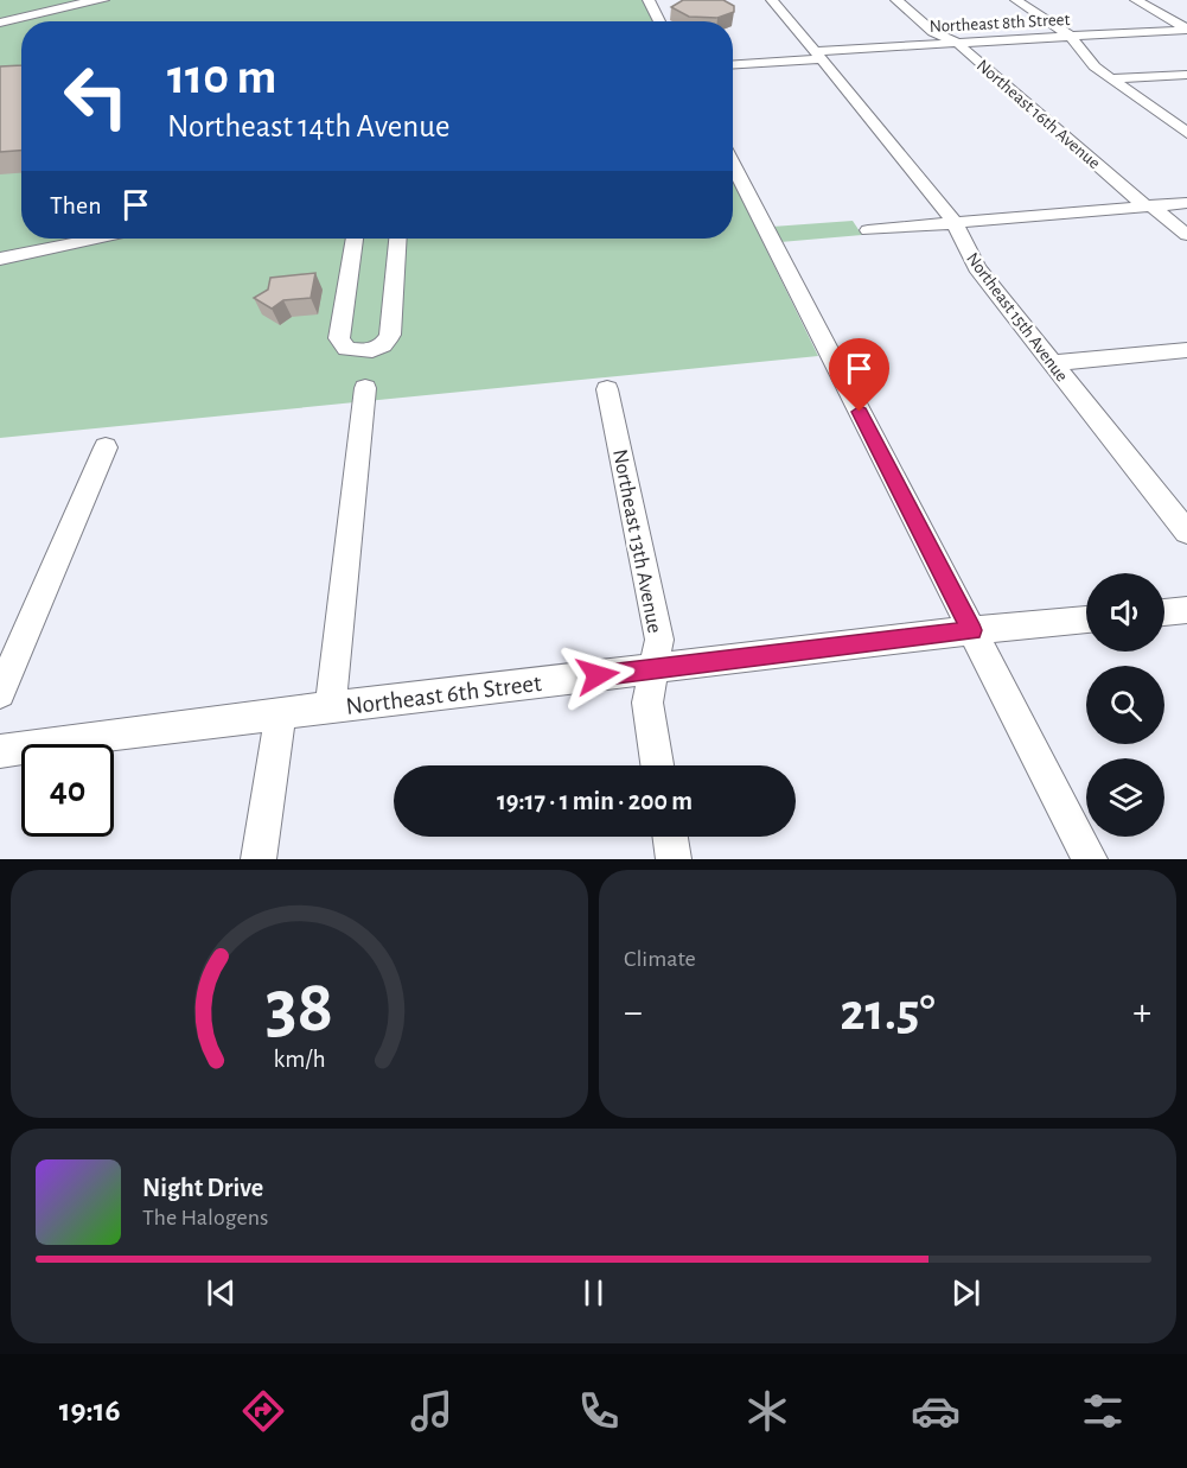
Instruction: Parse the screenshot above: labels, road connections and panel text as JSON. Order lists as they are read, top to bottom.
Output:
{
  "streets": {
    "street": [
      "Northeast 8th Street",
      "Northeast 16th Avenue",
      "Northeast 15th Avenue",
      "Northeast 13th Avenue",
      "Northeast 6th Street"
    ]
  },
  "crossings": [
    ["Northeast 8th Street", "Northeast 16th Avenue"],
    ["Northeast 8th Street", "Northeast 15th Avenue"],
    ["Northeast 13th Avenue", "Northeast 6th Street"]
  ],
  "page": {
    "turn": ["110 m", "Northeast 14th Avenue"],
    "then": "Then",
    "limit": "40",
    "trip": "19:17 · 1 min · 200 m",
    "tile": "Climate",
    "heat": ["−", "21.5°", "+"],
    "song": ["Night Drive", "The Halogens"],
    "tabs": "19:16",
    "gauge": ["38", "km/h"]
  }
}
